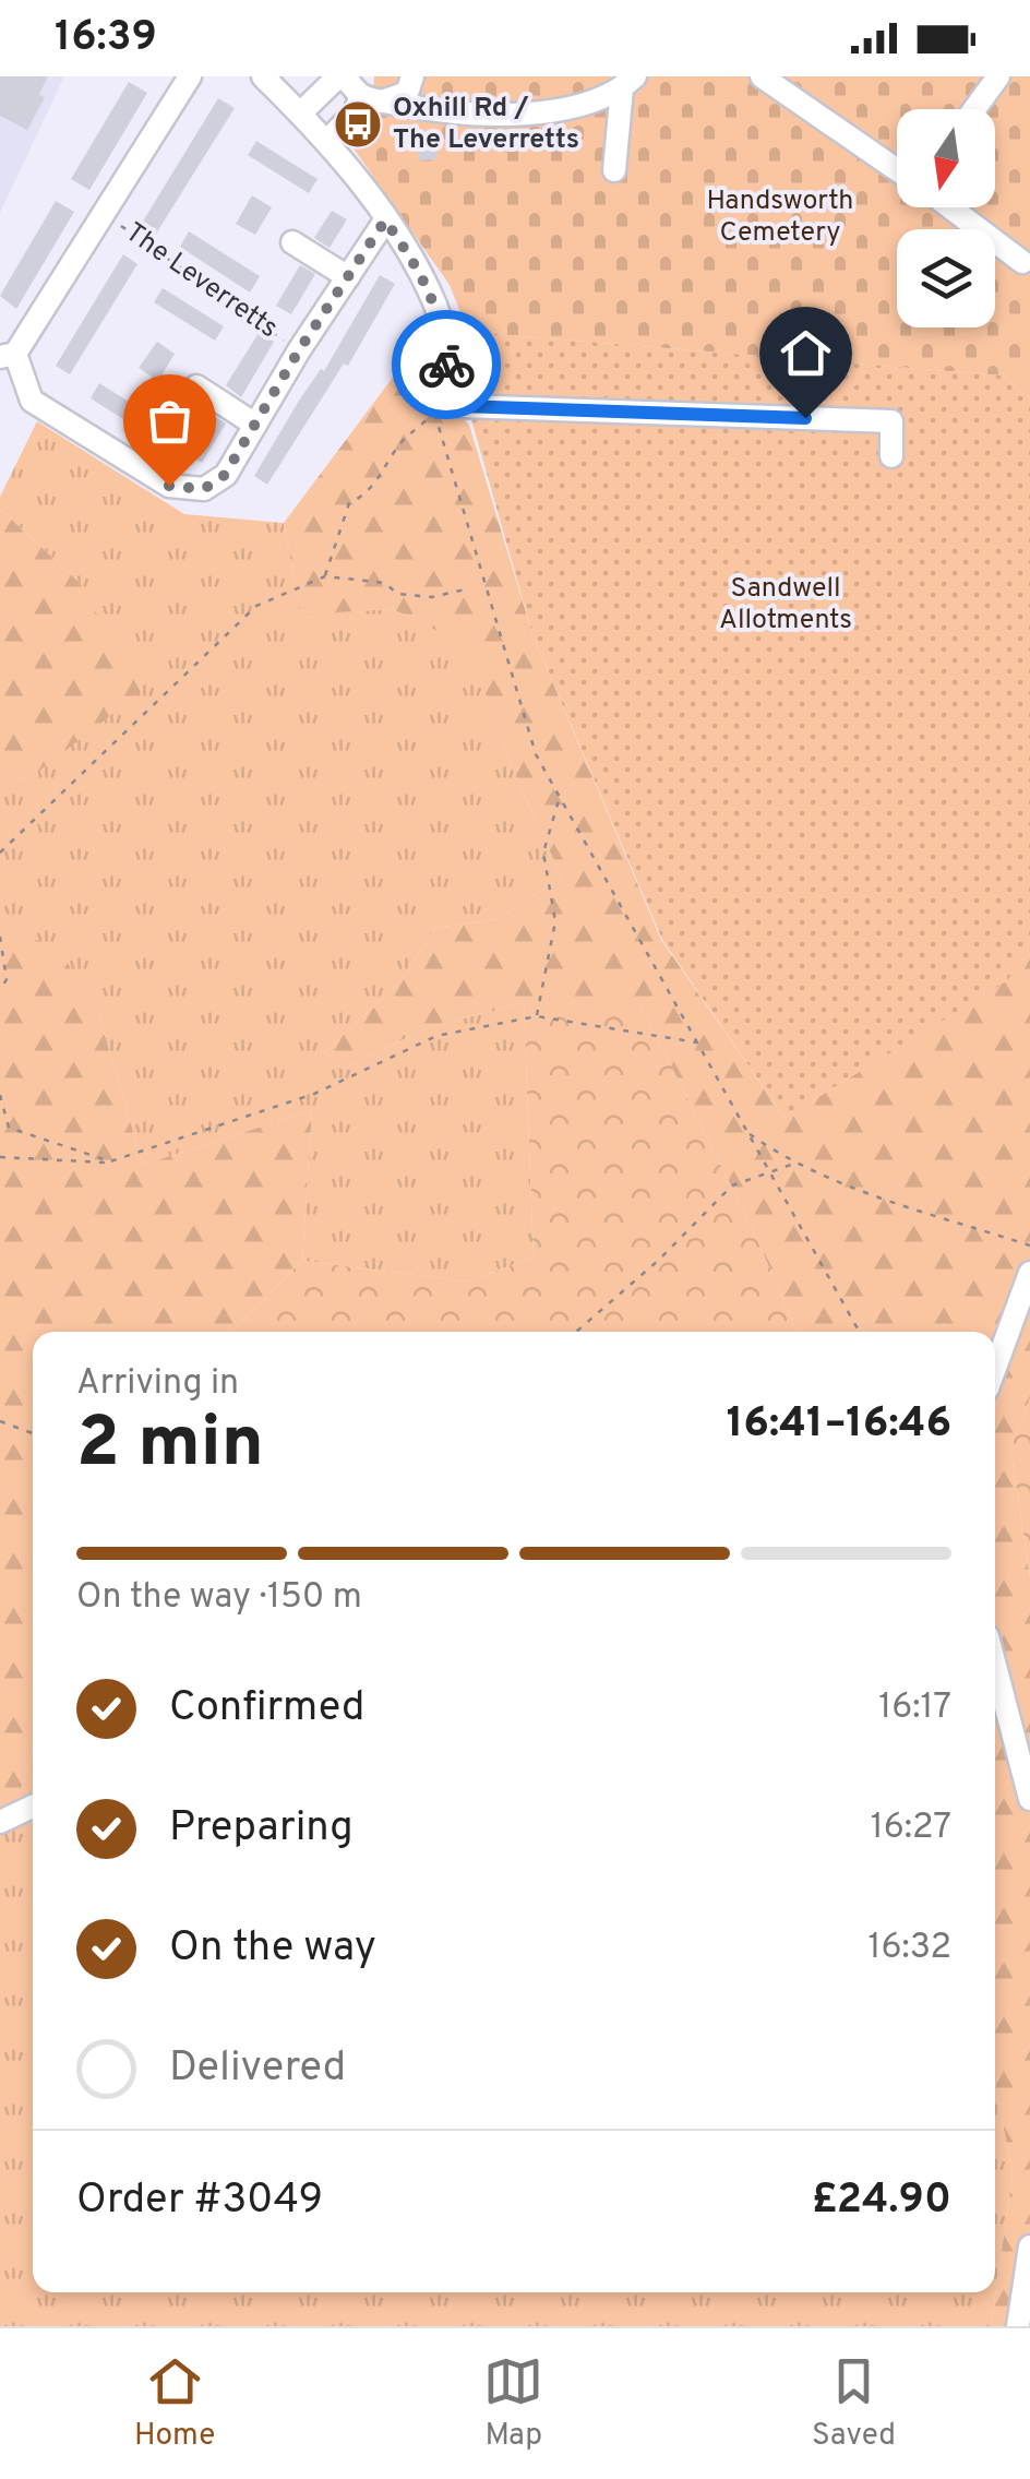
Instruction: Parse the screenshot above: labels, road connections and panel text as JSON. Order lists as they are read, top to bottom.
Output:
{
  "streets": {
    "street": ["The Leverretts"]
  },
  "parks": ["Handsworth Cemetery", "Sandwell Allotments"],
  "places": {
    "bus stop": ["Oxhill Rd / The Leverretts"]
  },
  "north": "bottom",
  "page": {
    "status": "16:39",
    "heading": ["2 min", "Arriving in", "16:41–16:46"],
    "panel": ["Order #3049", "£24.90"],
    "bar": "On the way · 150 m",
    "list": [
      ["Confirmed", "16:17"],
      ["Preparing", "16:27"],
      ["On the way", "16:32"],
      "Delivered"
    ],
    "tabs": ["Home", "Map", "Saved"]
  }
}
